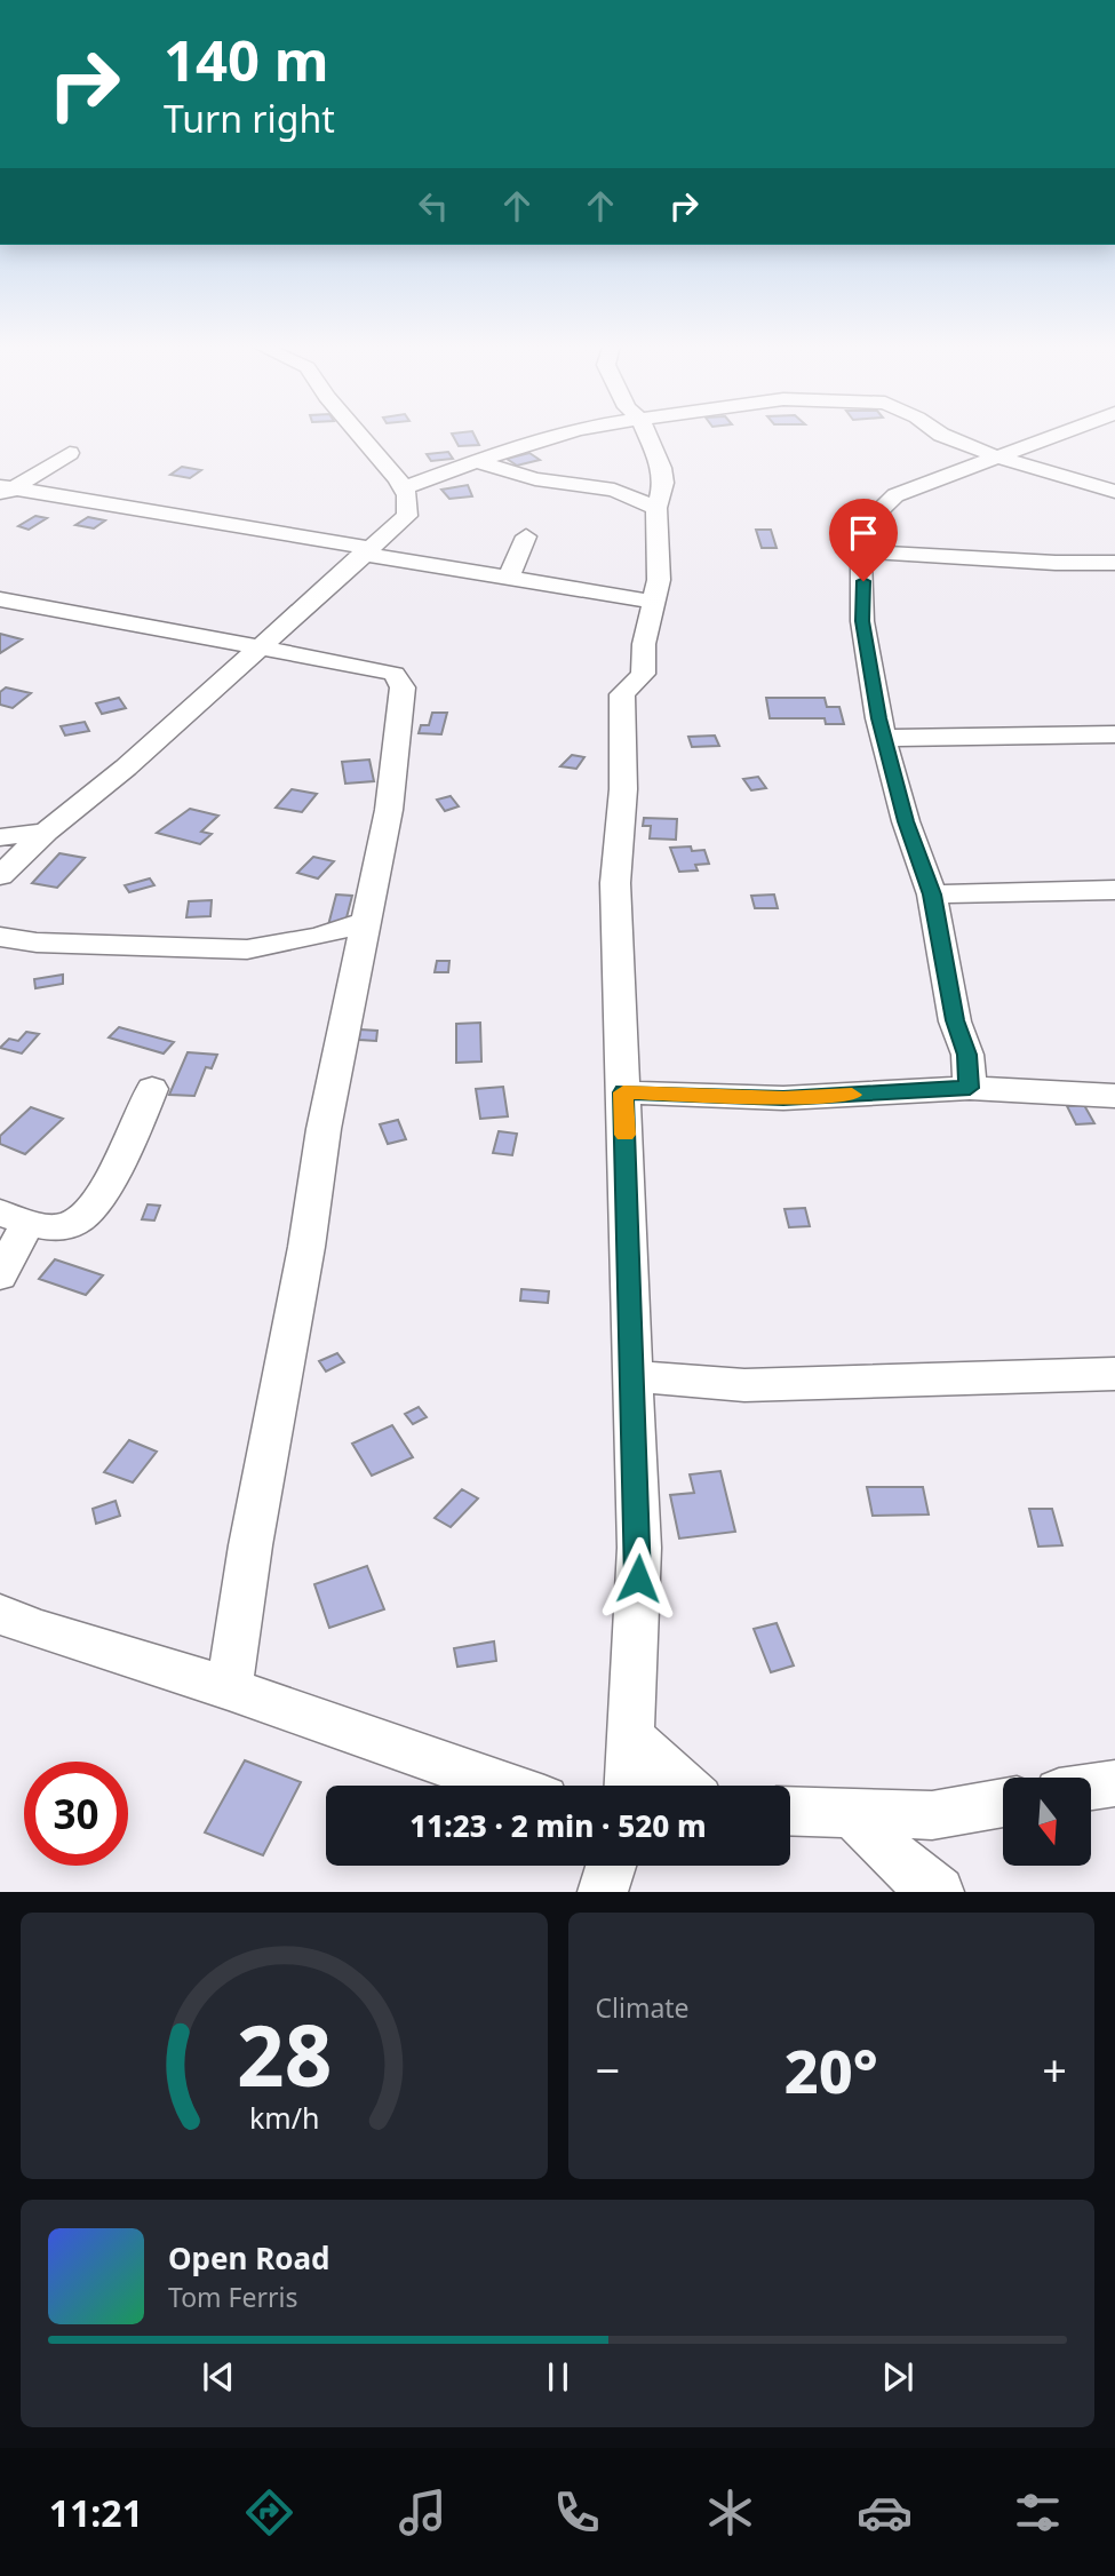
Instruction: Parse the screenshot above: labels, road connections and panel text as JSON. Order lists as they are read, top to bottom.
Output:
{
  "north": "bottom",
  "page": {
    "turn": ["140 m", "Turn right"],
    "limit": "30",
    "trip": "11:23 · 2 min · 520 m",
    "tile": "Climate",
    "heat": ["−", "20°", "+"],
    "song": ["Open Road", "Tom Ferris"],
    "tabs": "11:21",
    "gauge": ["28", "km/h"]
  }
}
